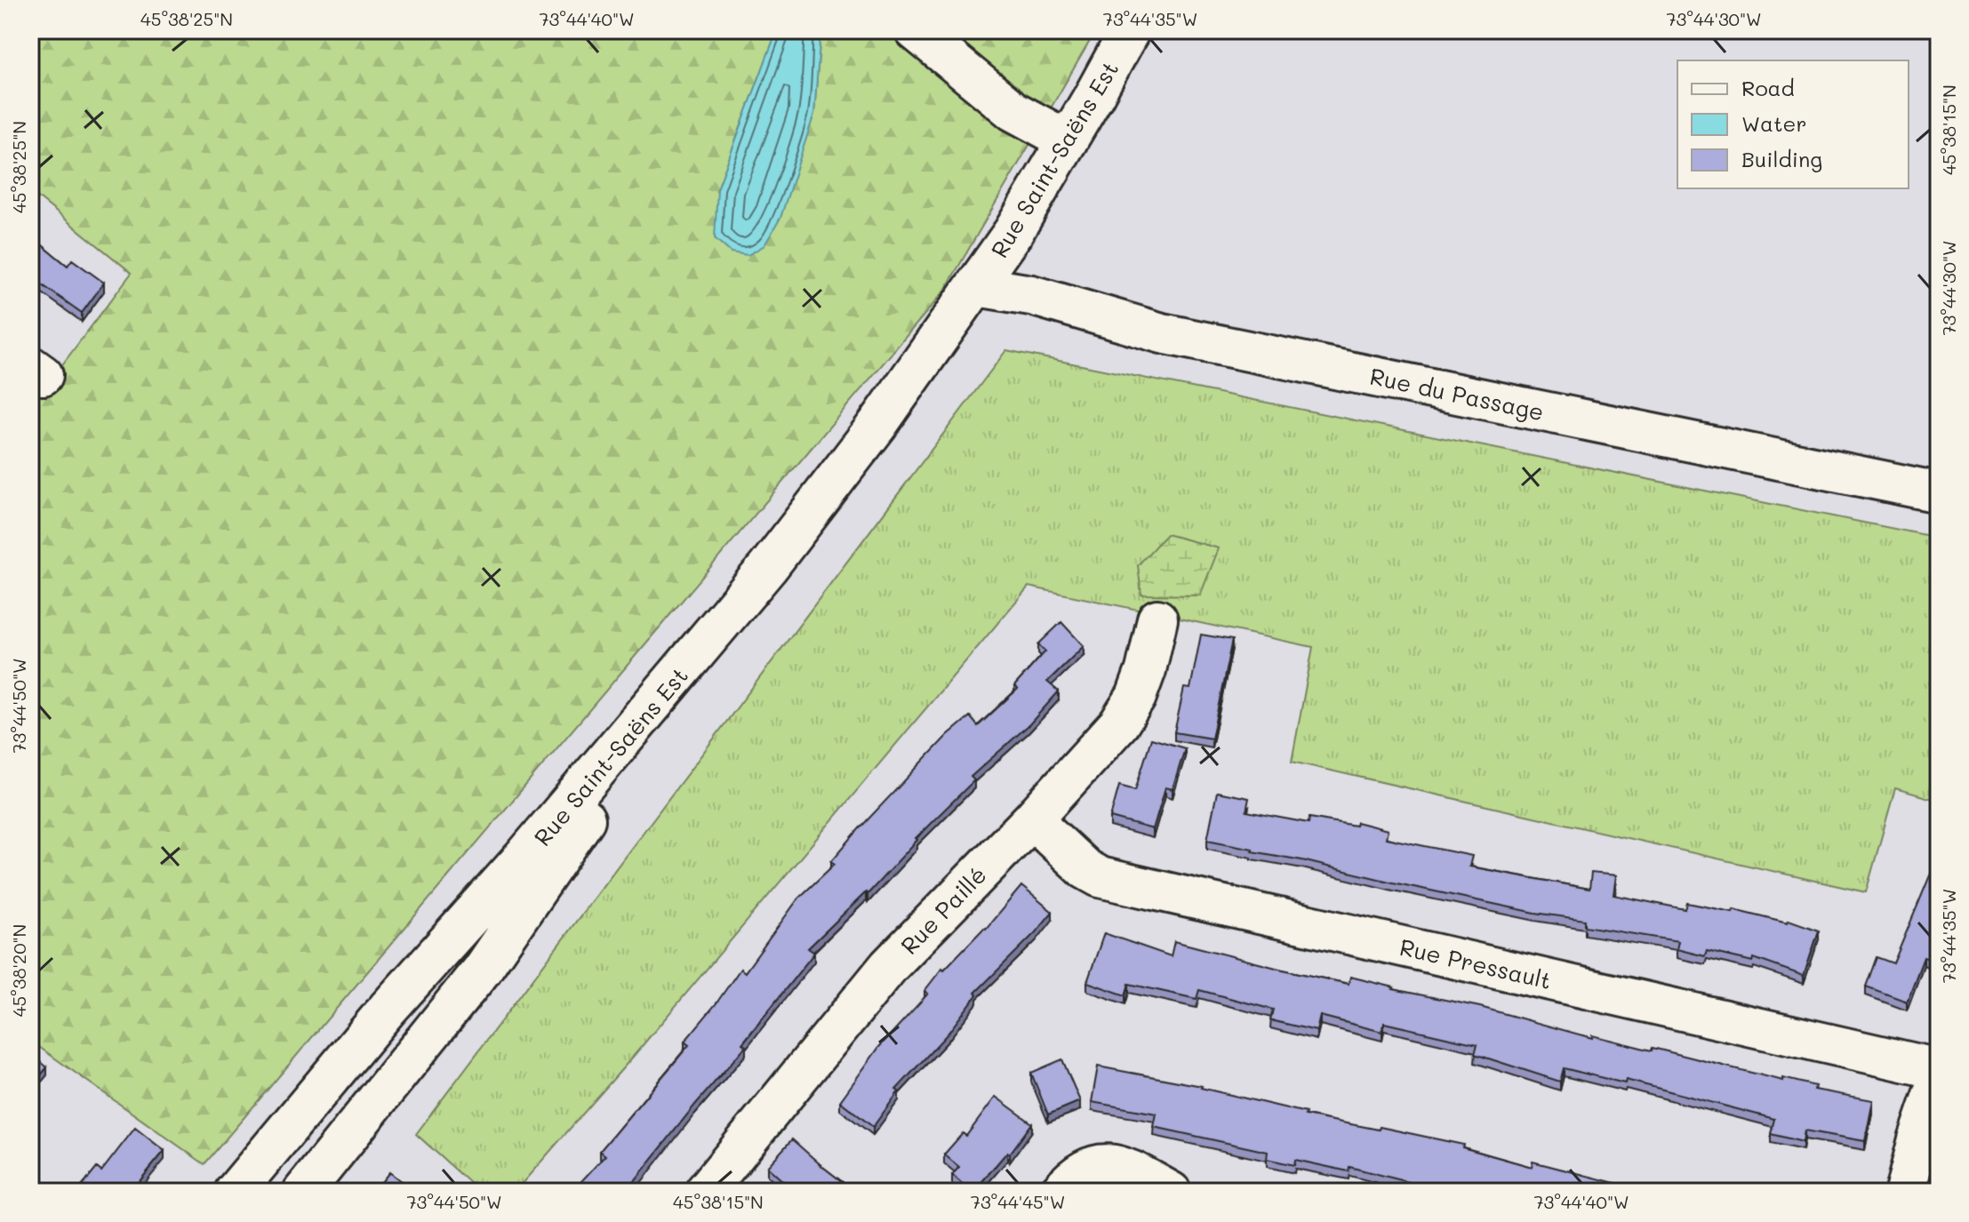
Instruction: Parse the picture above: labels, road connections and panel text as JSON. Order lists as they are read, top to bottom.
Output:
{
  "streets": {
    "street": [
      "Rue Saint-Saëns Est",
      "Rue du Passage",
      "Rue Paillé",
      "Rue Pressault"
    ]
  },
  "crossings": [
    ["Rue Saint-Saëns Est", "Rue du Passage"],
    ["Rue Paillé", "Rue Pressault"]
  ],
  "legend": ["Road", "Water", "Building"],
  "coordinates": [
    "45°38'25\"N",
    "73°44'40\"W",
    "73°44'35\"W",
    "73°44'30\"W",
    "45°38'15\"N",
    "73°44'50\"W",
    "45°38'20\"N",
    "73°44'45\"W"
  ]
}
